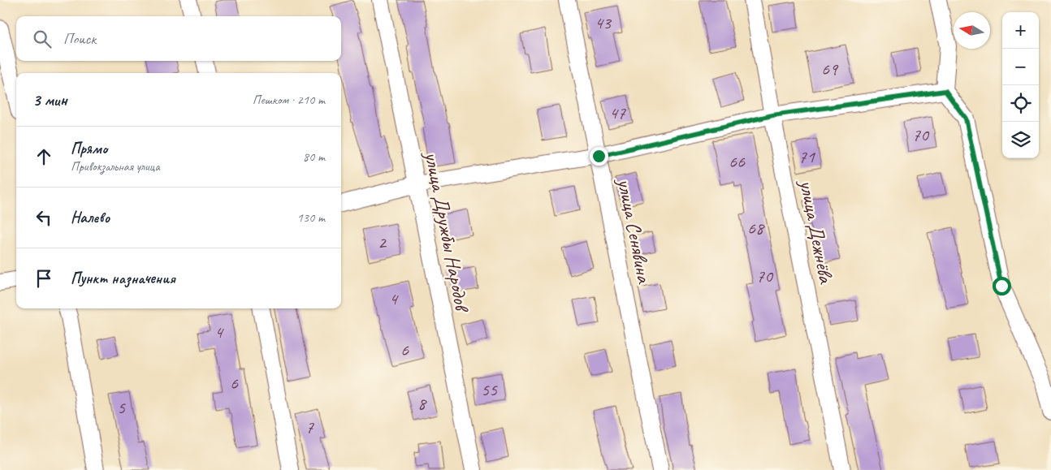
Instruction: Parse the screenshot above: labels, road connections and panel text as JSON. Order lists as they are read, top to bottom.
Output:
{
  "streets": {
    "street": ["улица Дружбы Народов", "улица Сенявина", "улица Дежнёва"]
  },
  "house_numbers": [
    "43",
    "69",
    "47",
    "70",
    "71",
    "66",
    "68",
    "2",
    "70",
    "4",
    "4",
    "6",
    "6",
    "55",
    "8",
    "5",
    "7"
  ],
  "north": "left",
  "page": {
    "map_buttons": ["+", "−"],
    "search": "Поиск",
    "heading": ["3 мин", "Пешком · 210 m"],
    "list": [
      ["Прямо", "Привокзальная улица", "80 m"],
      ["Налево", "130 m"],
      "Пункт назначения"
    ]
  }
}
